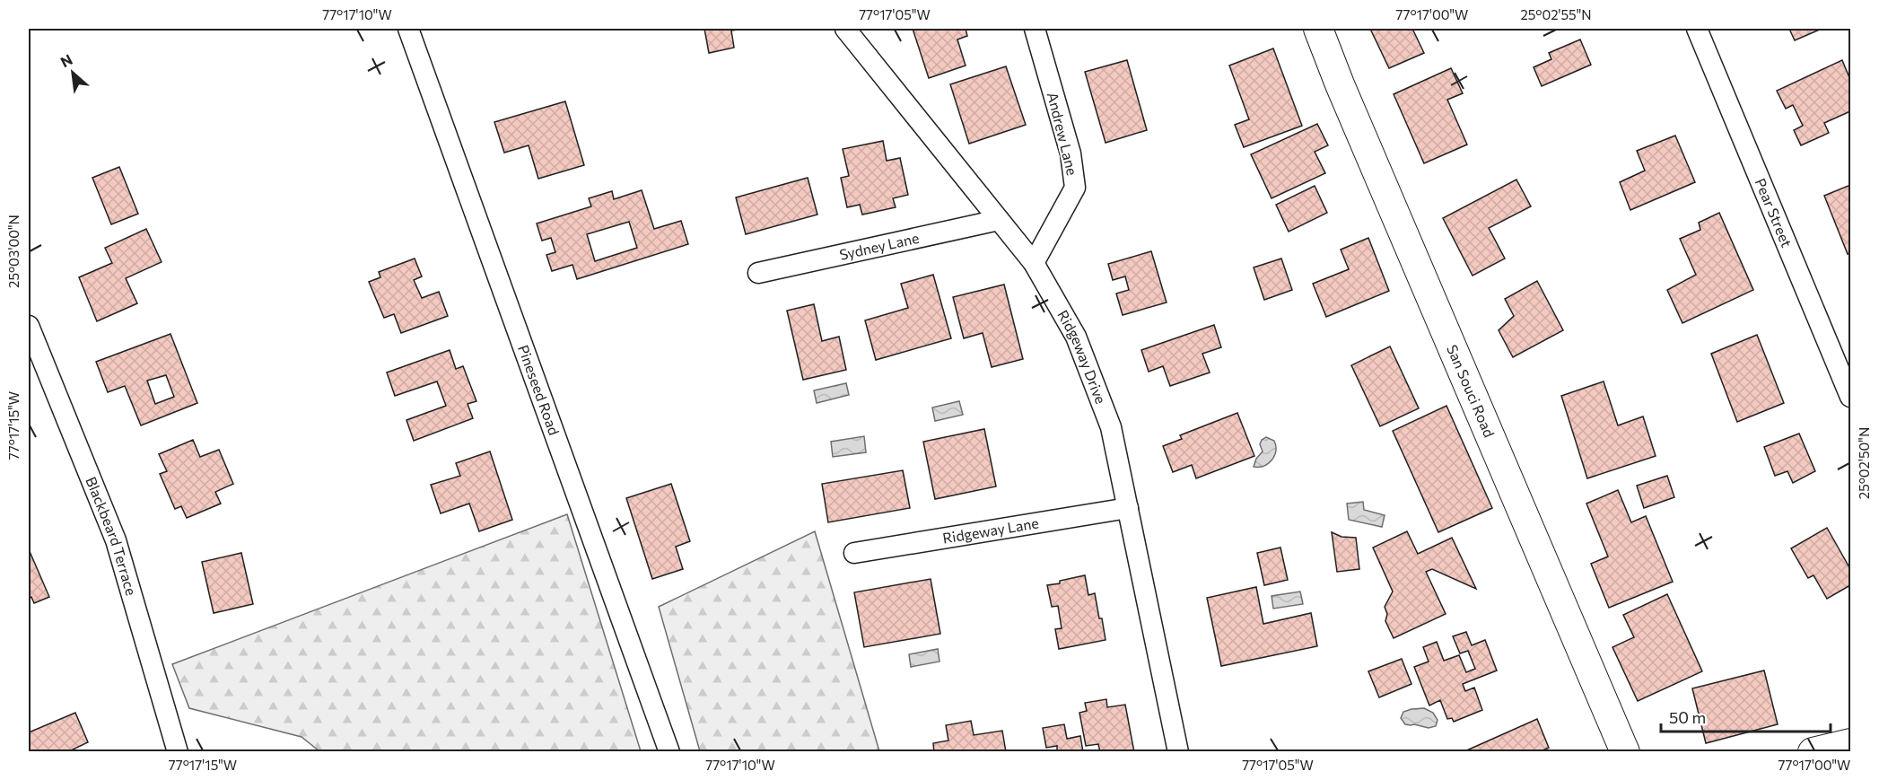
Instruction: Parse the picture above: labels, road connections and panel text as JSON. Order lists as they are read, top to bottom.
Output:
{
  "streets": {
    "street": [
      "Andrew Lane",
      "Pear Street",
      "Sydney Lane",
      "Ridgeway Drive",
      "Pineseed Road",
      "San Souci Road",
      "Ridgeway Lane",
      "Blackbeard Terrace"
    ]
  },
  "crossings": [
    ["Andrew Lane", "Ridgeway Drive"],
    ["Sydney Lane", "Ridgeway Drive"],
    ["Ridgeway Drive", "Ridgeway Lane"]
  ],
  "scale_bar": "50 m",
  "north": "top left",
  "coordinates": [
    "77°17'10\"W",
    "77°17'05\"W",
    "77°17'00\"W",
    "25°02'55\"N",
    "25°03'00\"N",
    "77°17'15\"W",
    "25°02'50\"N"
  ]
}
